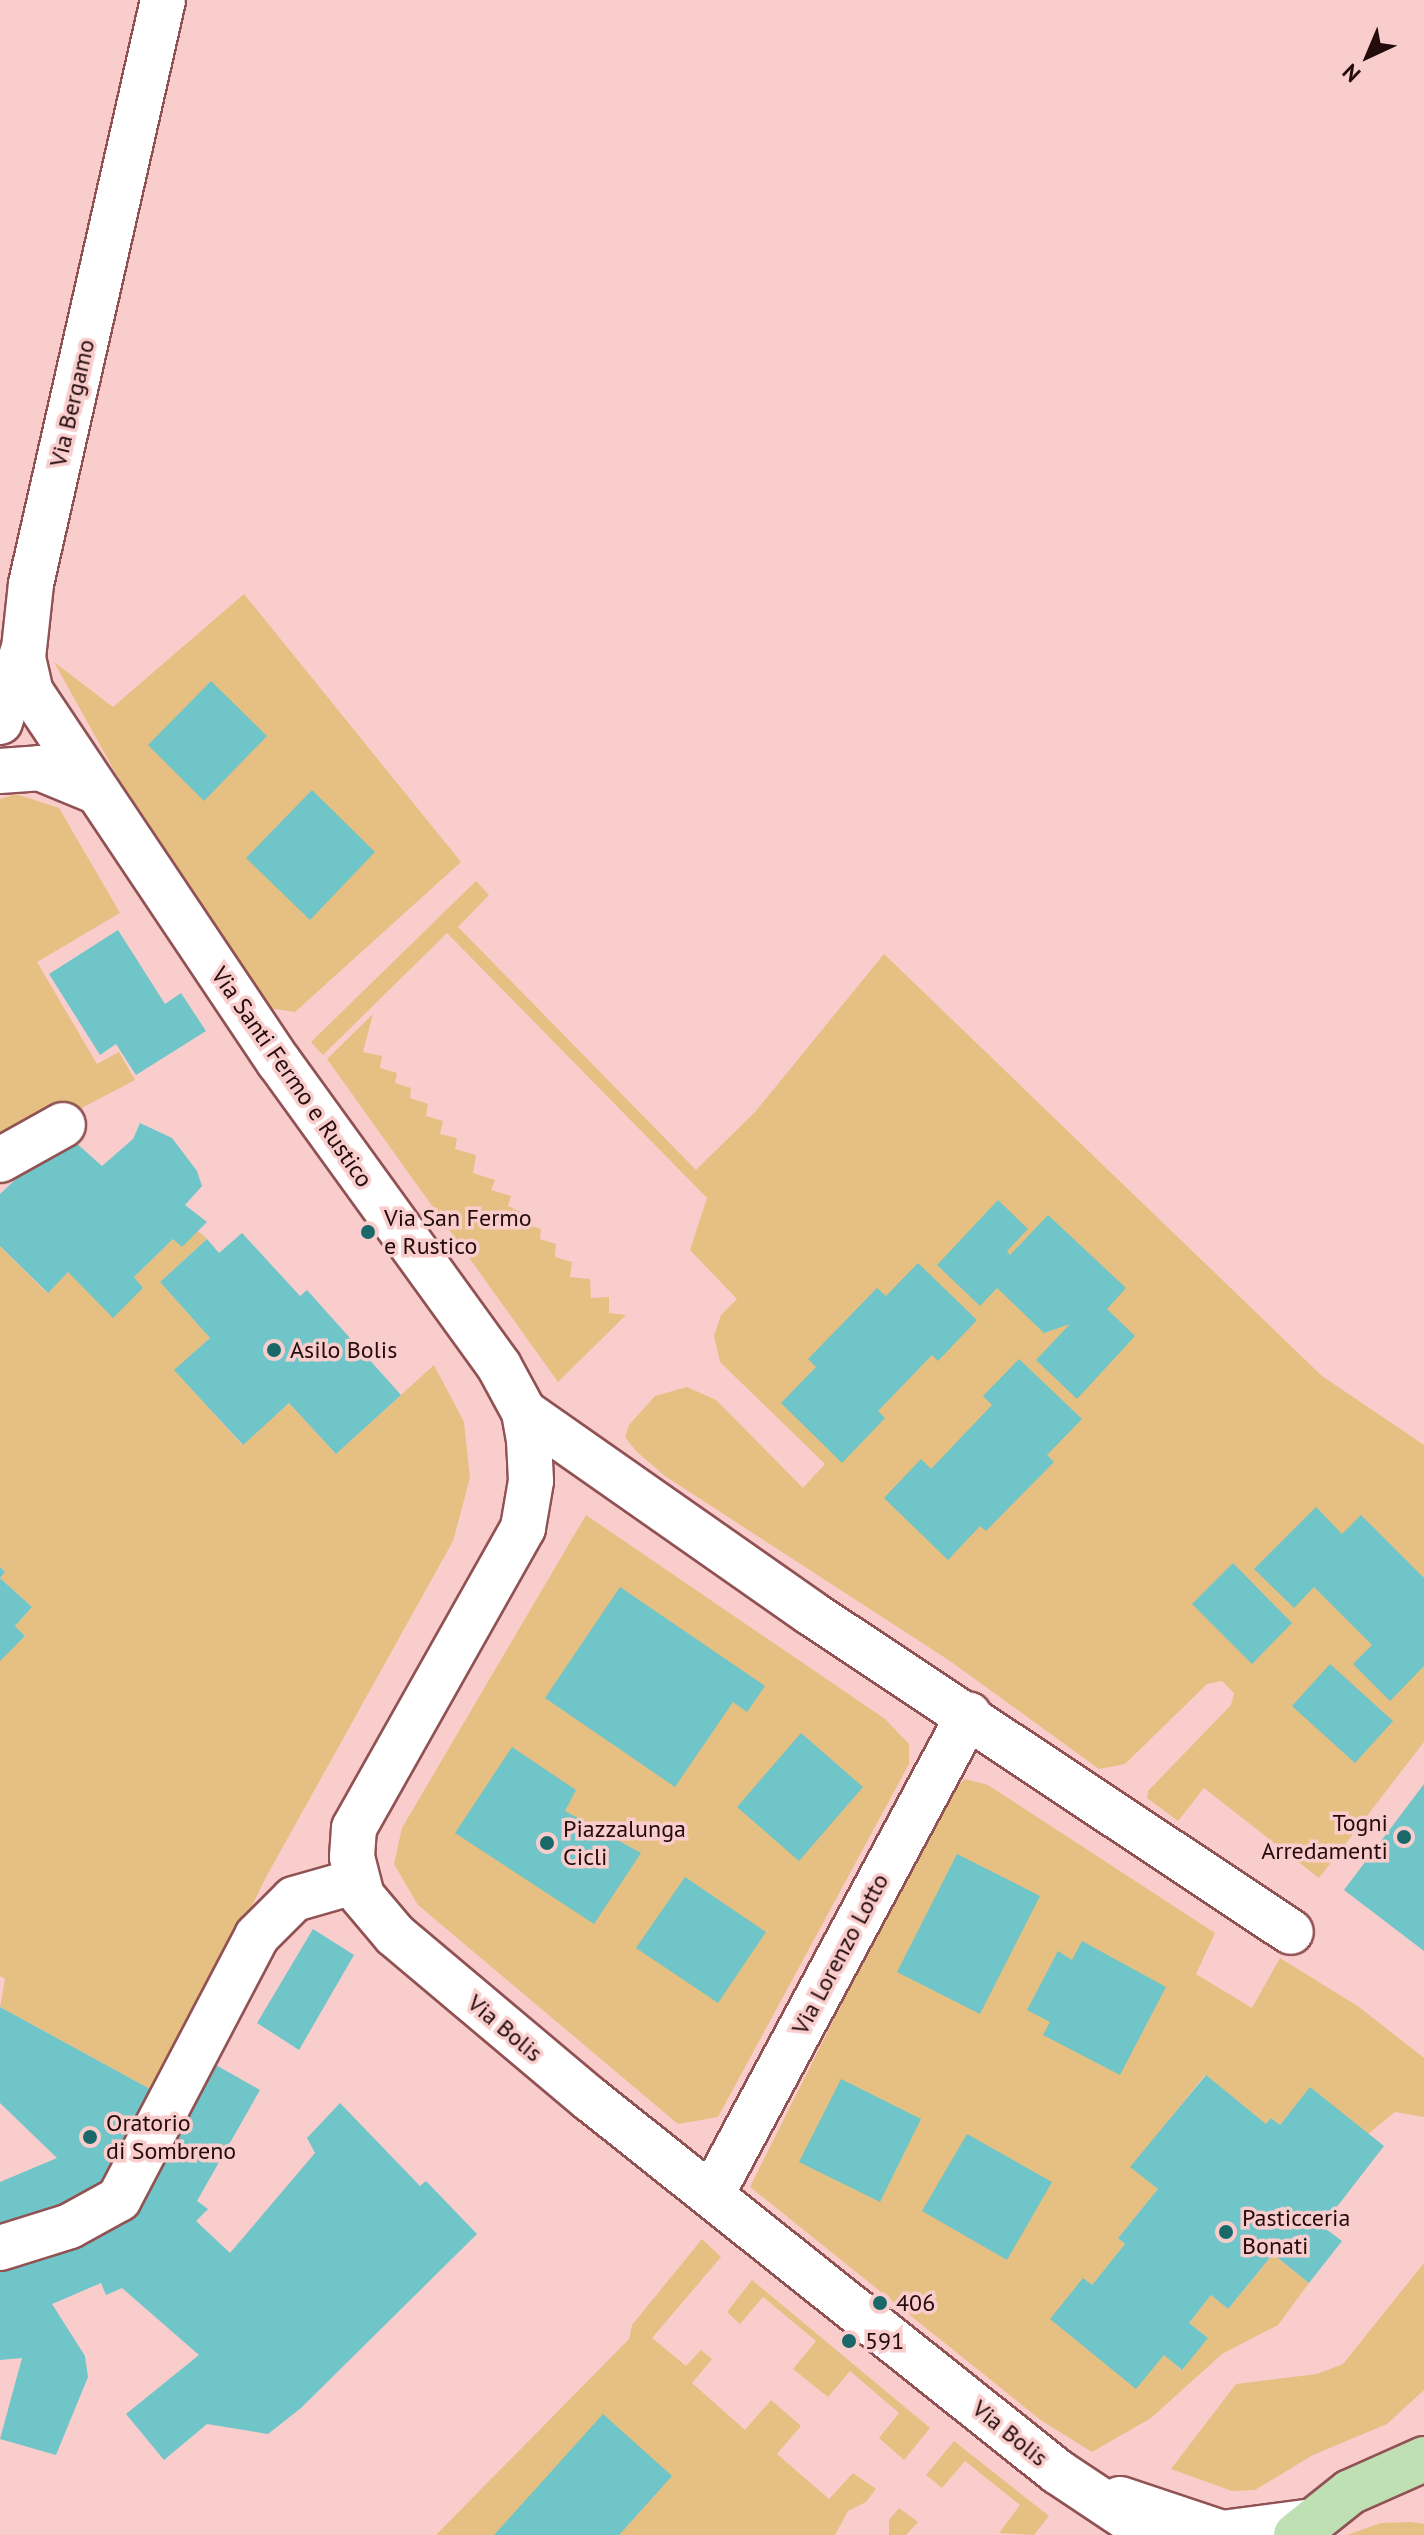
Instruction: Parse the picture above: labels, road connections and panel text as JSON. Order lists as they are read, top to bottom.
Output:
{
  "streets": {
    "street": [
      "Via Bergamo",
      "Via Santi Fermo e Rustico",
      "Via Lorenzo Lotto",
      "Via Bolis"
    ]
  },
  "crossings": [
    ["Via Bergamo", "Via Santi Fermo e Rustico"],
    ["Via Santi Fermo e Rustico", "Via Bolis"],
    ["Via Lorenzo Lotto", "Via Bolis"]
  ],
  "places": [
    "Via San Fermo e Rustico",
    "Asilo Bolis",
    "Togni Arredamenti",
    "Piazzalunga Cicli",
    "Oratorio di Sombreno",
    "Pasticceria Bonati",
    "406",
    "591"
  ],
  "north": "bottom left"
}
